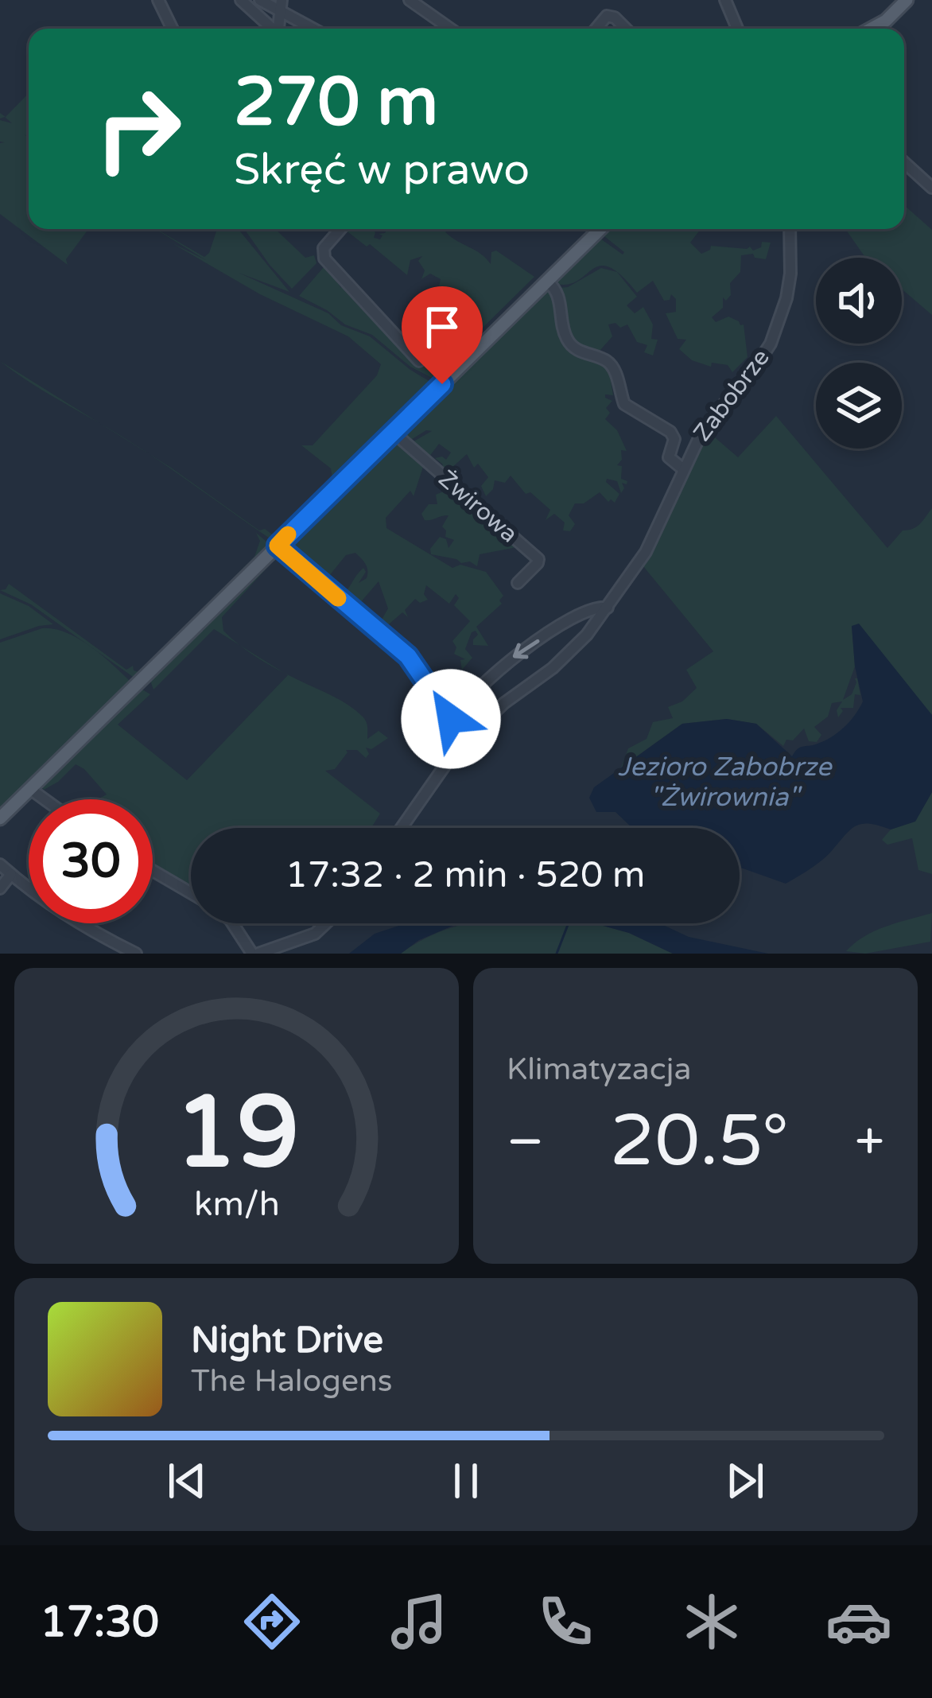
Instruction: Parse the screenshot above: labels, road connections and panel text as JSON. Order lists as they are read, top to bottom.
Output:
{
  "streets": {
    "street": ["Zabobrze", "Żwirowa"]
  },
  "water": ["Jezioro Zabobrze \"Żwirownia\""],
  "page": {
    "turn": ["270 m", "Skręć w prawo"],
    "limit": "30",
    "trip": "17:32 · 2 min · 520 m",
    "tile": "Klimatyzacja",
    "heat": ["−", "20.5°", "+"],
    "song": ["Night Drive", "The Halogens"],
    "tabs": "17:30",
    "gauge": ["19", "km/h"]
  }
}
